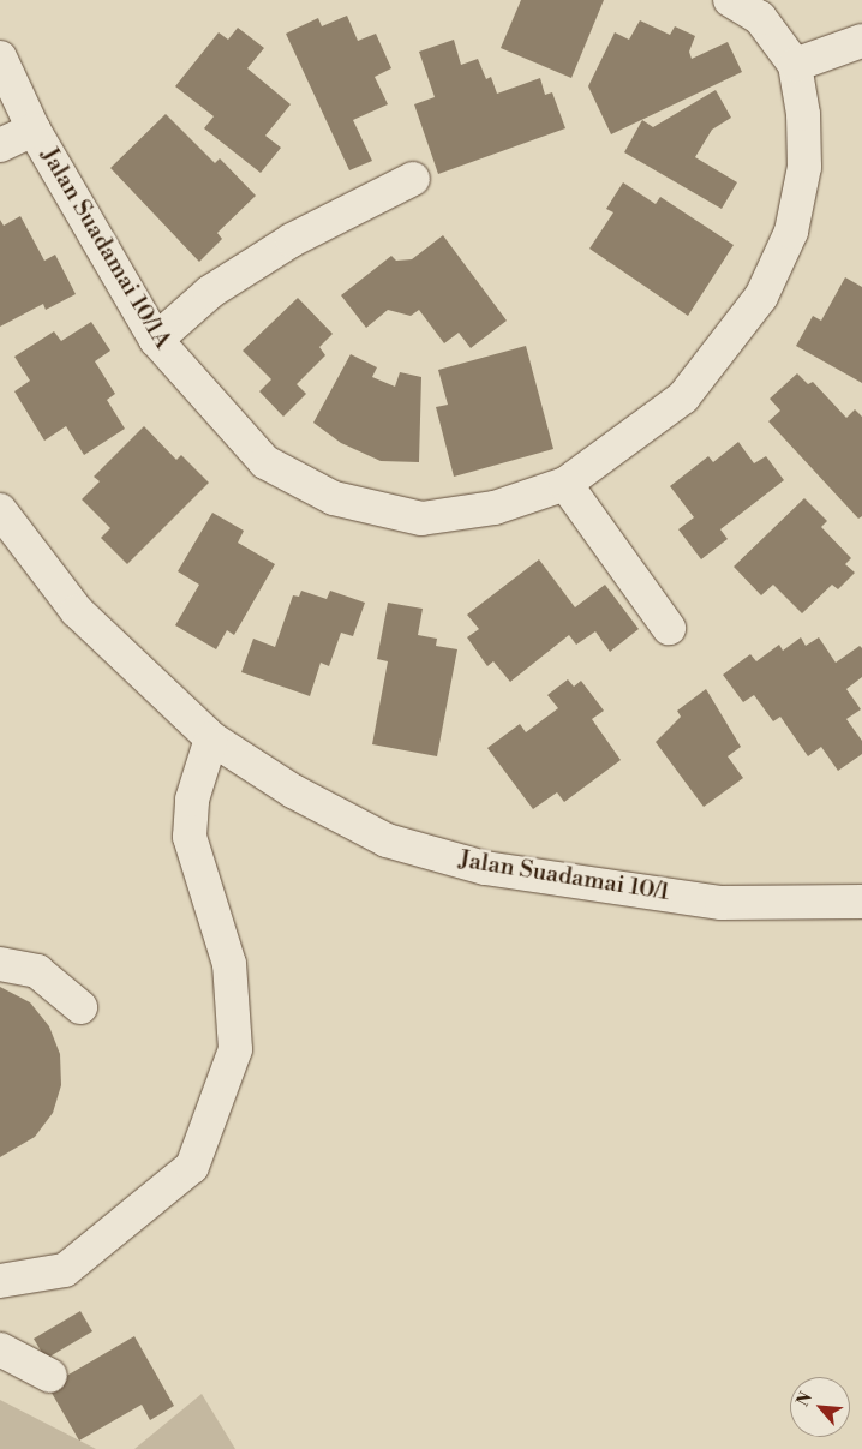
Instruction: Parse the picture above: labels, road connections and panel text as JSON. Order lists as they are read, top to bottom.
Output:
{
  "streets": {
    "street": ["Jalan Suadamai 10/1A", "Jalan Suadamai 10/1"]
  },
  "north": "top left"
}
